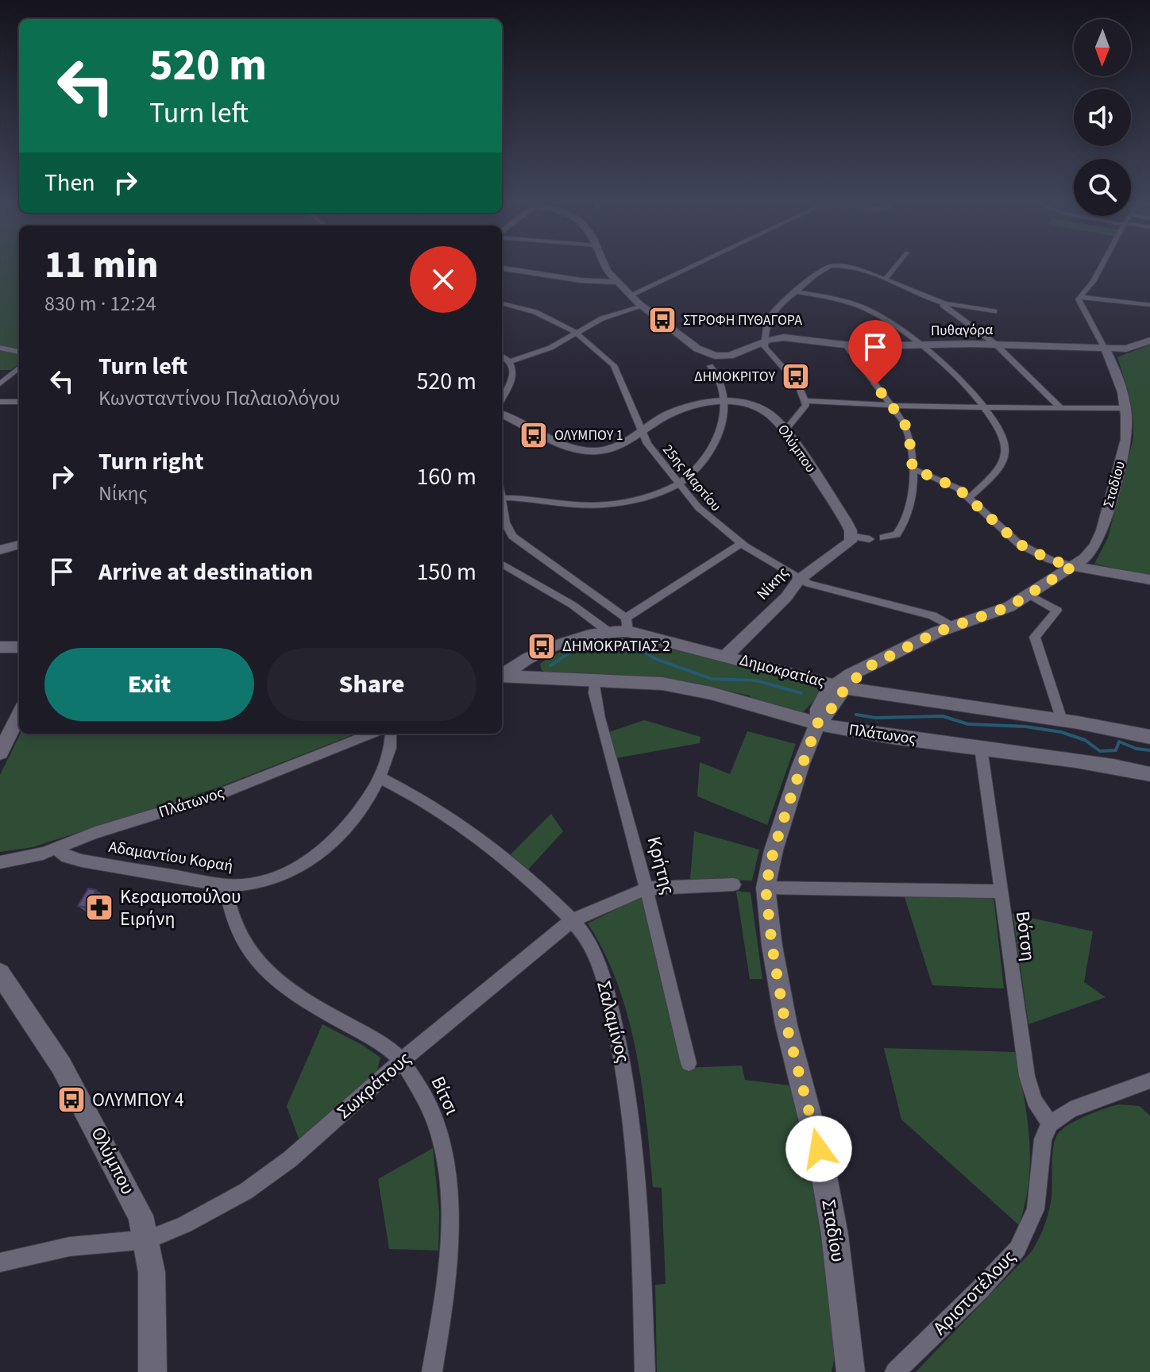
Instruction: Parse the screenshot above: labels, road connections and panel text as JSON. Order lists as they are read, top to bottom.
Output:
{
  "streets": {
    "street": [
      "Πυθαγόρα",
      "Ολύμπου",
      "25ης Μαρτίου",
      "Σταδίου",
      "Νίκης",
      "Δημοκρατίας",
      "Πλάτωνος",
      "Αδαμαντίου Κοραή",
      "Κρήτης",
      "Βότση",
      "Σαλαμίνος",
      "Σωκράτους",
      "Βίτσι",
      "Αριστοτέλους"
    ]
  },
  "crossings": [
    ["Πυθαγόρα", "Σταδίου"],
    ["Ολύμπου", "25ης Μαρτίου"],
    ["Ολύμπου", "Νίκης"],
    ["Ολύμπου", "Σωκράτους"],
    ["25ης Μαρτίου", "Σταδίου"],
    ["25ης Μαρτίου", "Νίκης"],
    ["Σταδίου", "Δημοκρατίας"],
    ["Σταδίου", "Πλάτωνος"],
    ["Νίκης", "Δημοκρατίας"],
    ["Πλάτωνος", "Αδαμαντίου Κοραή"],
    ["Πλάτωνος", "Κρήτης"],
    ["Πλάτωνος", "Βότση"],
    ["Αδαμαντίου Κοραή", "Σαλαμίνος"],
    ["Αδαμαντίου Κοραή", "Βίτσι"],
    ["Κρήτης", "Σωκράτους"],
    ["Βότση", "Αριστοτέλους"],
    ["Σαλαμίνος", "Σωκράτους"],
    ["Σωκράτους", "Βίτσι"]
  ],
  "places": {
    "bus stop": [
      "ΣΤΡΟΦΗ ΠΥΘΑΓΟΡΑ",
      "ΔΗΜΟΚΡΙΤΟΥ",
      "ΟΛΥΜΠΟΥ 1",
      "ΔΗΜΟΚΡΑΤΙΑΣ 2",
      "ΟΛΥΜΠΟΥ 4"
    ],
    "pharmacy": ["Κεραμοπούλου Ειρήνη"]
  },
  "north": "bottom",
  "page": {
    "turn": ["520 m", "Turn left"],
    "then": "Then",
    "heading": ["11 min", "830 m · 12:24"],
    "list": [
      {
        "name": "Turn left",
        "note": "Κωνσταντίνου Παλαιολόγου",
        "value": "520 m"
      },
      {
        "name": "Turn right",
        "note": "Νίκης",
        "value": "160 m"
      },
      {
        "name": "Arrive at destination",
        "value": "150 m"
      }
    ],
    "buttons": ["Exit", "Share"]
  }
}
